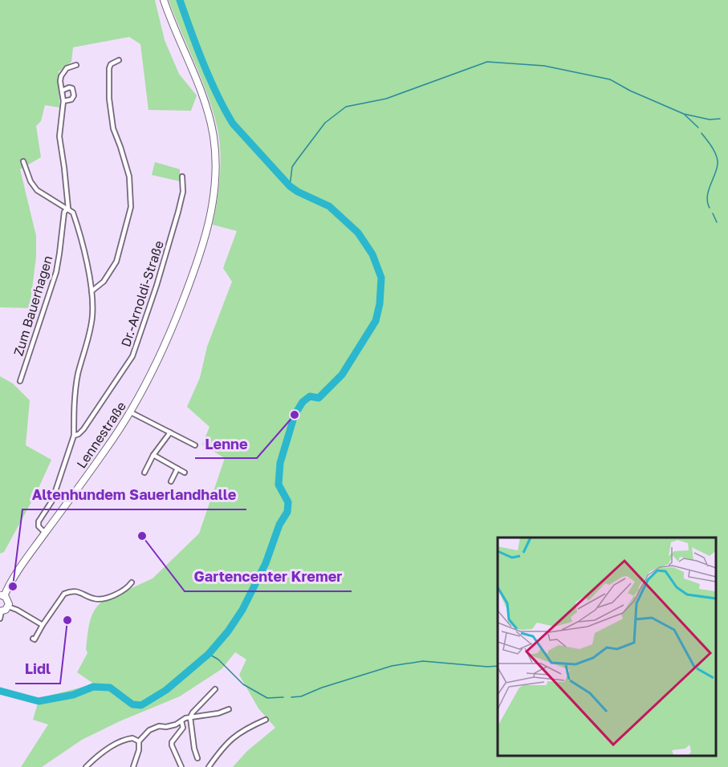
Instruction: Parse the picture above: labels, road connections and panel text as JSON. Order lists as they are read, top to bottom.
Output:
{
  "streets": {
    "main road": ["Lennestraße"],
    "street": ["Dr.-Arnoldi-Straße", "Zum Bauerhagen"]
  },
  "crossings": [
    ["Dr.-Arnoldi-Straße", "Lennestraße"]
  ],
  "places": [
    "Lenne",
    "Gartencenter Kremer",
    "Altenhundem Sauerlandhalle",
    "Lidl"
  ]
}
